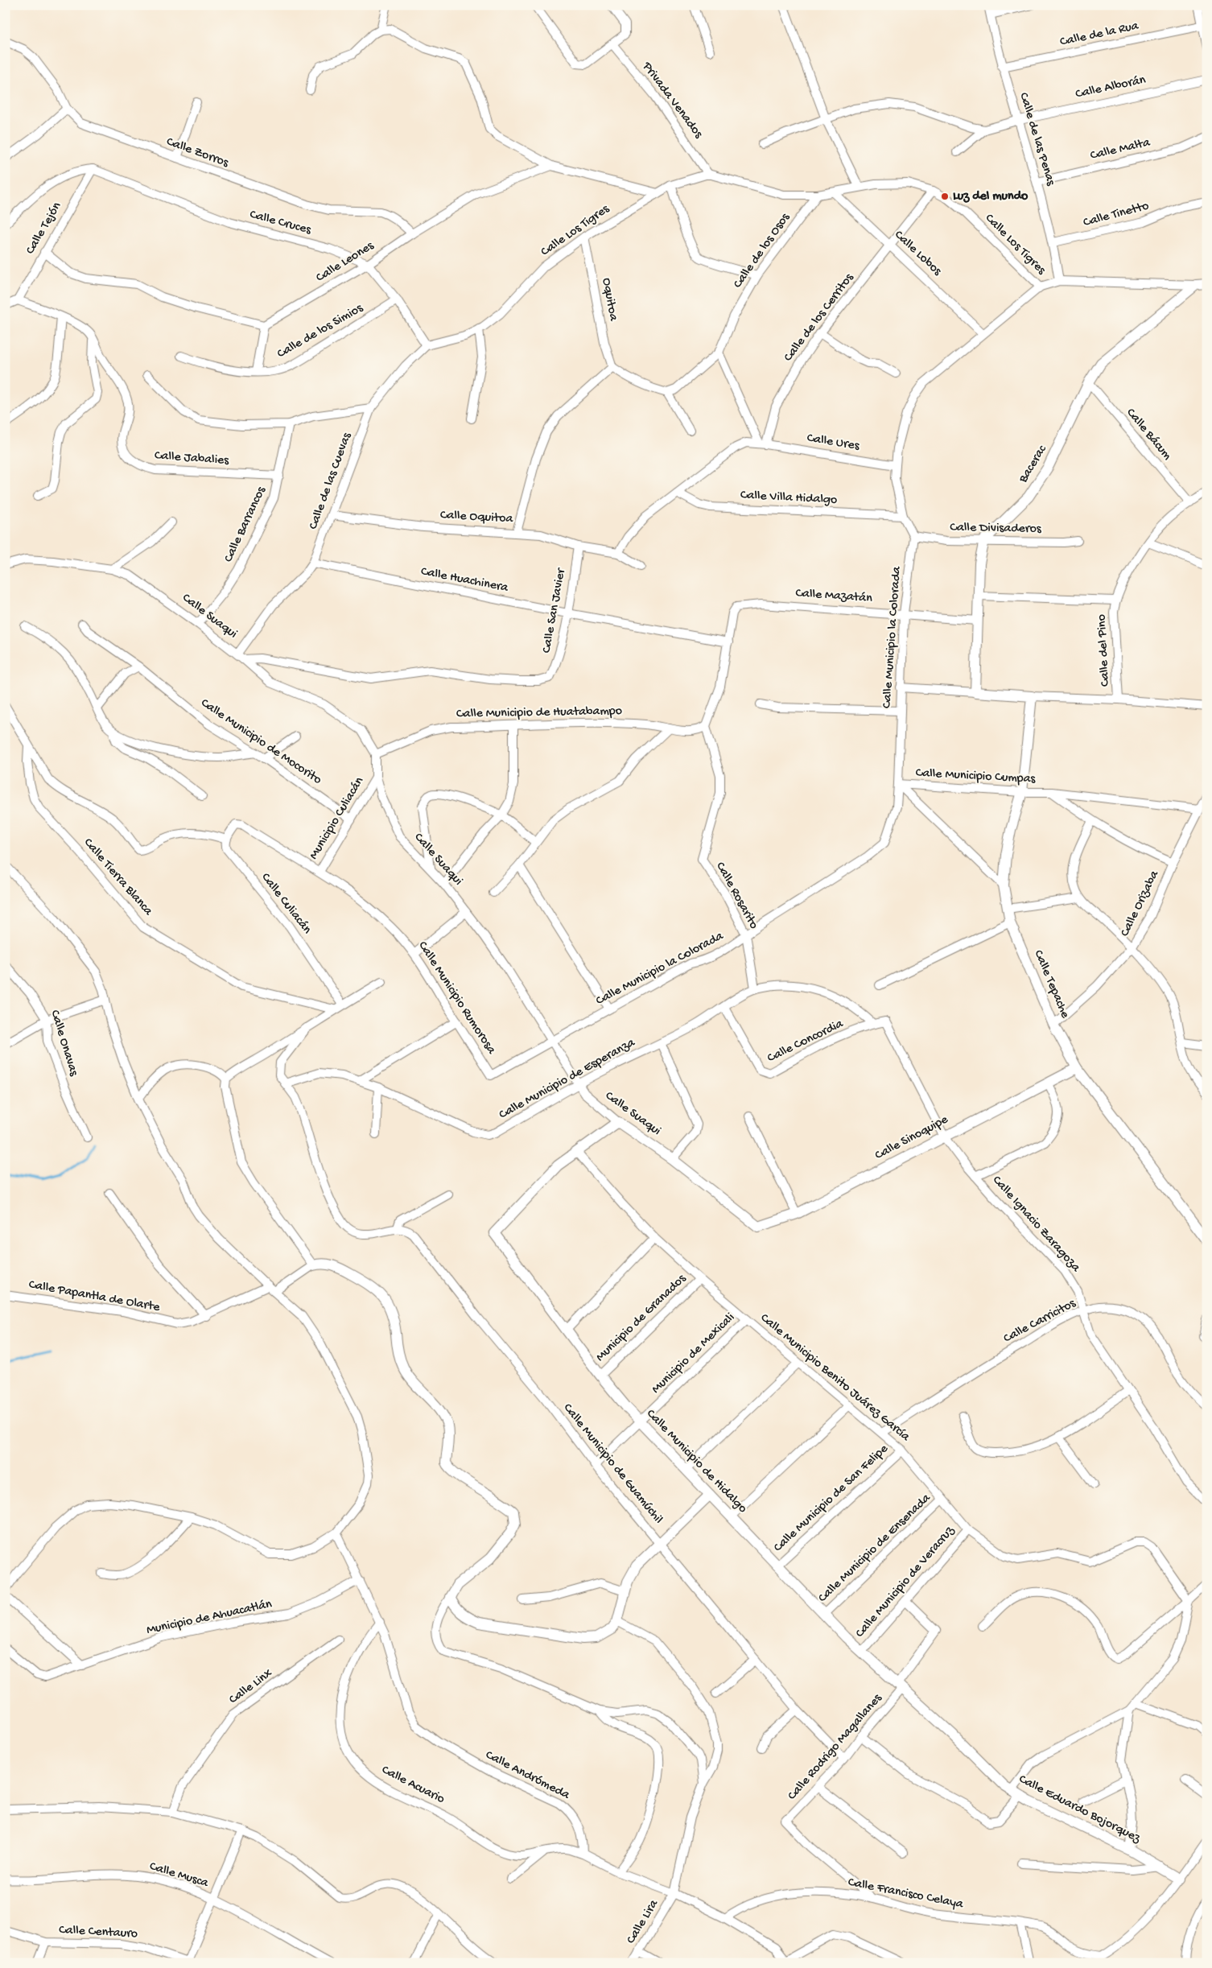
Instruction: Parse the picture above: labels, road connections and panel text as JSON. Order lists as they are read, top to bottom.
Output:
{
  "streets": {
    "street": [
      "Calle de la Rua",
      "Calle Alborán",
      "Privada Venados",
      "Calle de las Penas",
      "Calle Malta",
      "Calle Zorros",
      "Calle Tinetto",
      "Calle Cruces",
      "Calle Tejón",
      "Calle Los Tigres",
      "Calle de los Osos",
      "Calle Lobos",
      "Calle Leones",
      "Oquitoa",
      "Calle de los Cerritos",
      "Calle de los Simios",
      "Calle Bácum",
      "Calle Ures",
      "Calle Jabalies",
      "Bacerac",
      "Calle de las Cuevas",
      "Calle Villa Hidalgo",
      "Calle Oquitoa",
      "Calle Barrancos",
      "Calle Divisaderos",
      "Calle Huachinera",
      "Calle Mazatán",
      "Calle San Javier",
      "Calle Suaqui",
      "Calle Municipio la Colorada",
      "Calle del Pino",
      "Calle Municipio de Huatabampo",
      "Calle Municipio de Mocorito",
      "Calle Municipio Cumpas",
      "Municipio Culiacán",
      "Calle Tierra Blanca",
      "Calle Rosarito",
      "Calle Culiacán",
      "Calle Orizaba",
      "Calle Tepache",
      "Calle Municipio Rumorosa",
      "Calle Concordia",
      "Calle Onavas",
      "Calle Municipio de Esperanza",
      "Calle Sinoquipe",
      "Calle Ignacio Zaragoza",
      "Calle Papantla de Olarte",
      "Municipio de Granados",
      "Calle Carricitos",
      "Municipio de Mexicali",
      "Calle Municipio Benito Juárez García",
      "Calle Municipio de Hidalgo",
      "Calle Municipio de Guamúchil",
      "Calle Municipio de San Felipe",
      "Calle Municipio de Ensenada",
      "Calle Municipio de Veracruz",
      "Municipio de Ahuacatlán",
      "Calle Linx",
      "Calle Rodrigo Magallanes",
      "Calle Andrómeda",
      "Calle Acuario",
      "Calle Eduardo Bojorquez",
      "Calle Musca",
      "Calle Francisco Celaya",
      "Calle Lira",
      "Calle Centauro"
    ]
  },
  "crossings": [
    ["Calle de la Rua", "Calle de las Penas"],
    ["Calle Alborán", "Calle de las Penas"],
    ["Privada Venados", "Calle Los Tigres"],
    ["Calle de las Penas", "Calle Malta"],
    ["Calle de las Penas", "Calle Tinetto"],
    ["Calle Zorros", "Calle Leones"],
    ["Calle Cruces", "Calle Tejón"],
    ["Calle Cruces", "Calle Los Tigres"],
    ["Calle Cruces", "Calle Leones"],
    ["Calle Cruces", "Calle de los Simios"],
    ["Calle Tejón", "Calle Jabalies"],
    ["Calle Los Tigres", "Calle de los Osos"],
    ["Calle Los Tigres", "Calle Lobos"],
    ["Calle Los Tigres", "Oquitoa"],
    ["Calle Los Tigres", "Calle de los Cerritos"],
    ["Calle Los Tigres", "Calle de las Cuevas"],
    ["Calle Lobos", "Calle de los Cerritos"],
    ["Calle de los Cerritos", "Calle Ures"],
    ["Calle Bácum", "Bacerac"],
    ["Calle Bácum", "Calle del Pino"],
    ["Calle Jabalies", "Calle Barrancos"],
    ["Bacerac", "Calle Divisaderos"],
    ["Calle de las Cuevas", "Calle Oquitoa"],
    ["Calle de las Cuevas", "Calle Huachinera"],
    ["Calle Oquitoa", "Calle San Javier"],
    ["Calle Barrancos", "Calle Suaqui"],
    ["Calle Divisaderos", "Calle Municipio la Colorada"],
    ["Calle Huachinera", "Calle Mazatán"],
    ["Calle Huachinera", "Calle San Javier"],
    ["Calle Mazatán", "Calle Municipio la Colorada"],
    ["Calle San Javier", "Calle Suaqui"],
    ["Calle Suaqui", "Calle Municipio la Colorada"],
    ["Calle Suaqui", "Calle Municipio de Huatabampo"],
    ["Calle Suaqui", "Municipio Culiacán"],
    ["Calle Suaqui", "Calle Municipio de Esperanza"],
    ["Calle Suaqui", "Calle Sinoquipe"],
    ["Calle Municipio la Colorada", "Calle Municipio Cumpas"],
    ["Calle Municipio la Colorada", "Calle Rosarito"],
    ["Calle Municipio la Colorada", "Calle Municipio Rumorosa"],
    ["Calle Municipio de Huatabampo", "Calle Rosarito"],
    ["Calle Municipio de Mocorito", "Municipio Culiacán"],
    ["Calle Municipio Cumpas", "Calle Orizaba"],
    ["Calle Municipio Cumpas", "Calle Tepache"],
    ["Municipio Culiacán", "Calle Municipio Rumorosa"],
    ["Calle Rosarito", "Calle Municipio de Esperanza"],
    ["Calle Culiacán", "Calle Municipio Rumorosa"],
    ["Calle Orizaba", "Calle Tepache"],
    ["Calle Tepache", "Calle Sinoquipe"],
    ["Calle Concordia", "Calle Municipio de Esperanza"],
    ["Calle Concordia", "Calle Ignacio Zaragoza"],
    ["Calle Sinoquipe", "Calle Ignacio Zaragoza"],
    ["Calle Ignacio Zaragoza", "Calle Carricitos"],
    ["Municipio de Granados", "Calle Municipio Benito Juárez García"],
    ["Municipio de Granados", "Calle Municipio de Hidalgo"],
    ["Calle Carricitos", "Calle Municipio Benito Juárez García"],
    ["Municipio de Mexicali", "Calle Municipio Benito Juárez García"],
    ["Municipio de Mexicali", "Calle Municipio de Hidalgo"],
    ["Municipio de Mexicali", "Calle Municipio de Guamúchil"],
    ["Calle Municipio Benito Juárez García", "Calle Municipio de Hidalgo"],
    ["Calle Municipio Benito Juárez García", "Calle Municipio de San Felipe"],
    ["Calle Municipio Benito Juárez García", "Calle Municipio de Ensenada"],
    ["Calle Municipio Benito Juárez García", "Calle Municipio de Veracruz"],
    ["Calle Municipio de Hidalgo", "Calle Municipio de San Felipe"],
    ["Calle Municipio de Hidalgo", "Calle Municipio de Ensenada"],
    ["Calle Municipio de Hidalgo", "Calle Municipio de Veracruz"],
    ["Calle Municipio de Hidalgo", "Calle Rodrigo Magallanes"],
    ["Calle Municipio de Hidalgo", "Calle Eduardo Bojorquez"],
    ["Calle Municipio de Guamúchil", "Calle Rodrigo Magallanes"],
    ["Calle Municipio de Veracruz", "Calle Rodrigo Magallanes"],
    ["Municipio de Ahuacatlán", "Calle Andrómeda"],
    ["Calle Rodrigo Magallanes", "Calle Eduardo Bojorquez"],
    ["Calle Rodrigo Magallanes", "Calle Francisco Celaya"],
    ["Calle Andrómeda", "Calle Acuario"]
  ],
  "places": ["Luz del mundo"]
}
